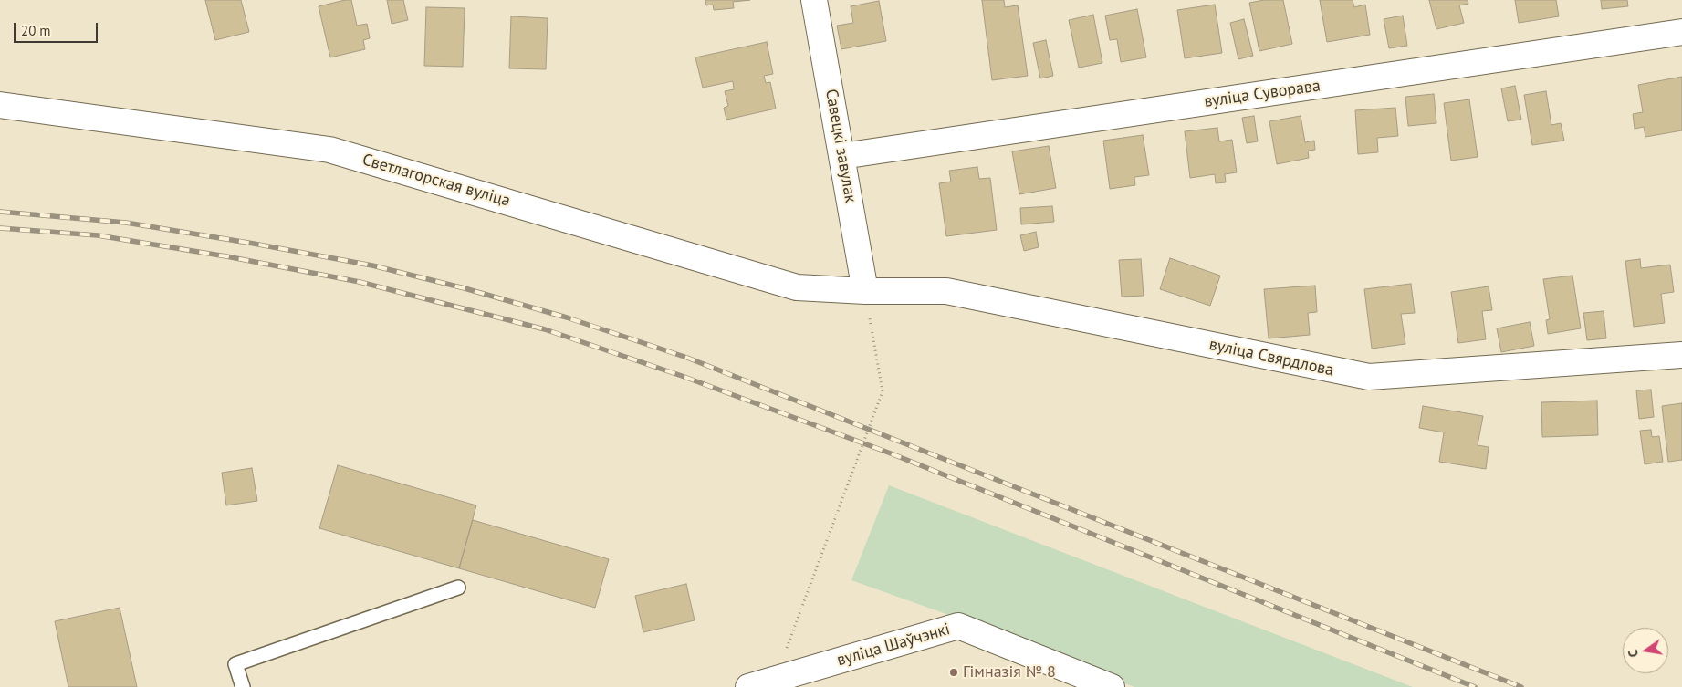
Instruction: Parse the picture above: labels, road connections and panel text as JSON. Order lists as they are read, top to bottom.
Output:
{
  "streets": {
    "street": [
      "вуліца Суворава",
      "Савецкі завулак",
      "Светлагорская вуліца",
      "вуліца Свярдлова",
      "вуліца Шаўчэнкі"
    ]
  },
  "crossings": [
    ["вуліца Суворава", "Савецкі завулак"],
    ["Савецкі завулак", "Светлагорская вуліца"],
    ["Савецкі завулак", "вуліца Свярдлова"],
    ["Светлагорская вуліца", "вуліца Свярдлова"]
  ],
  "places": ["Гімназія № 8"],
  "scale_bar": "20 m",
  "north": "left"
}
